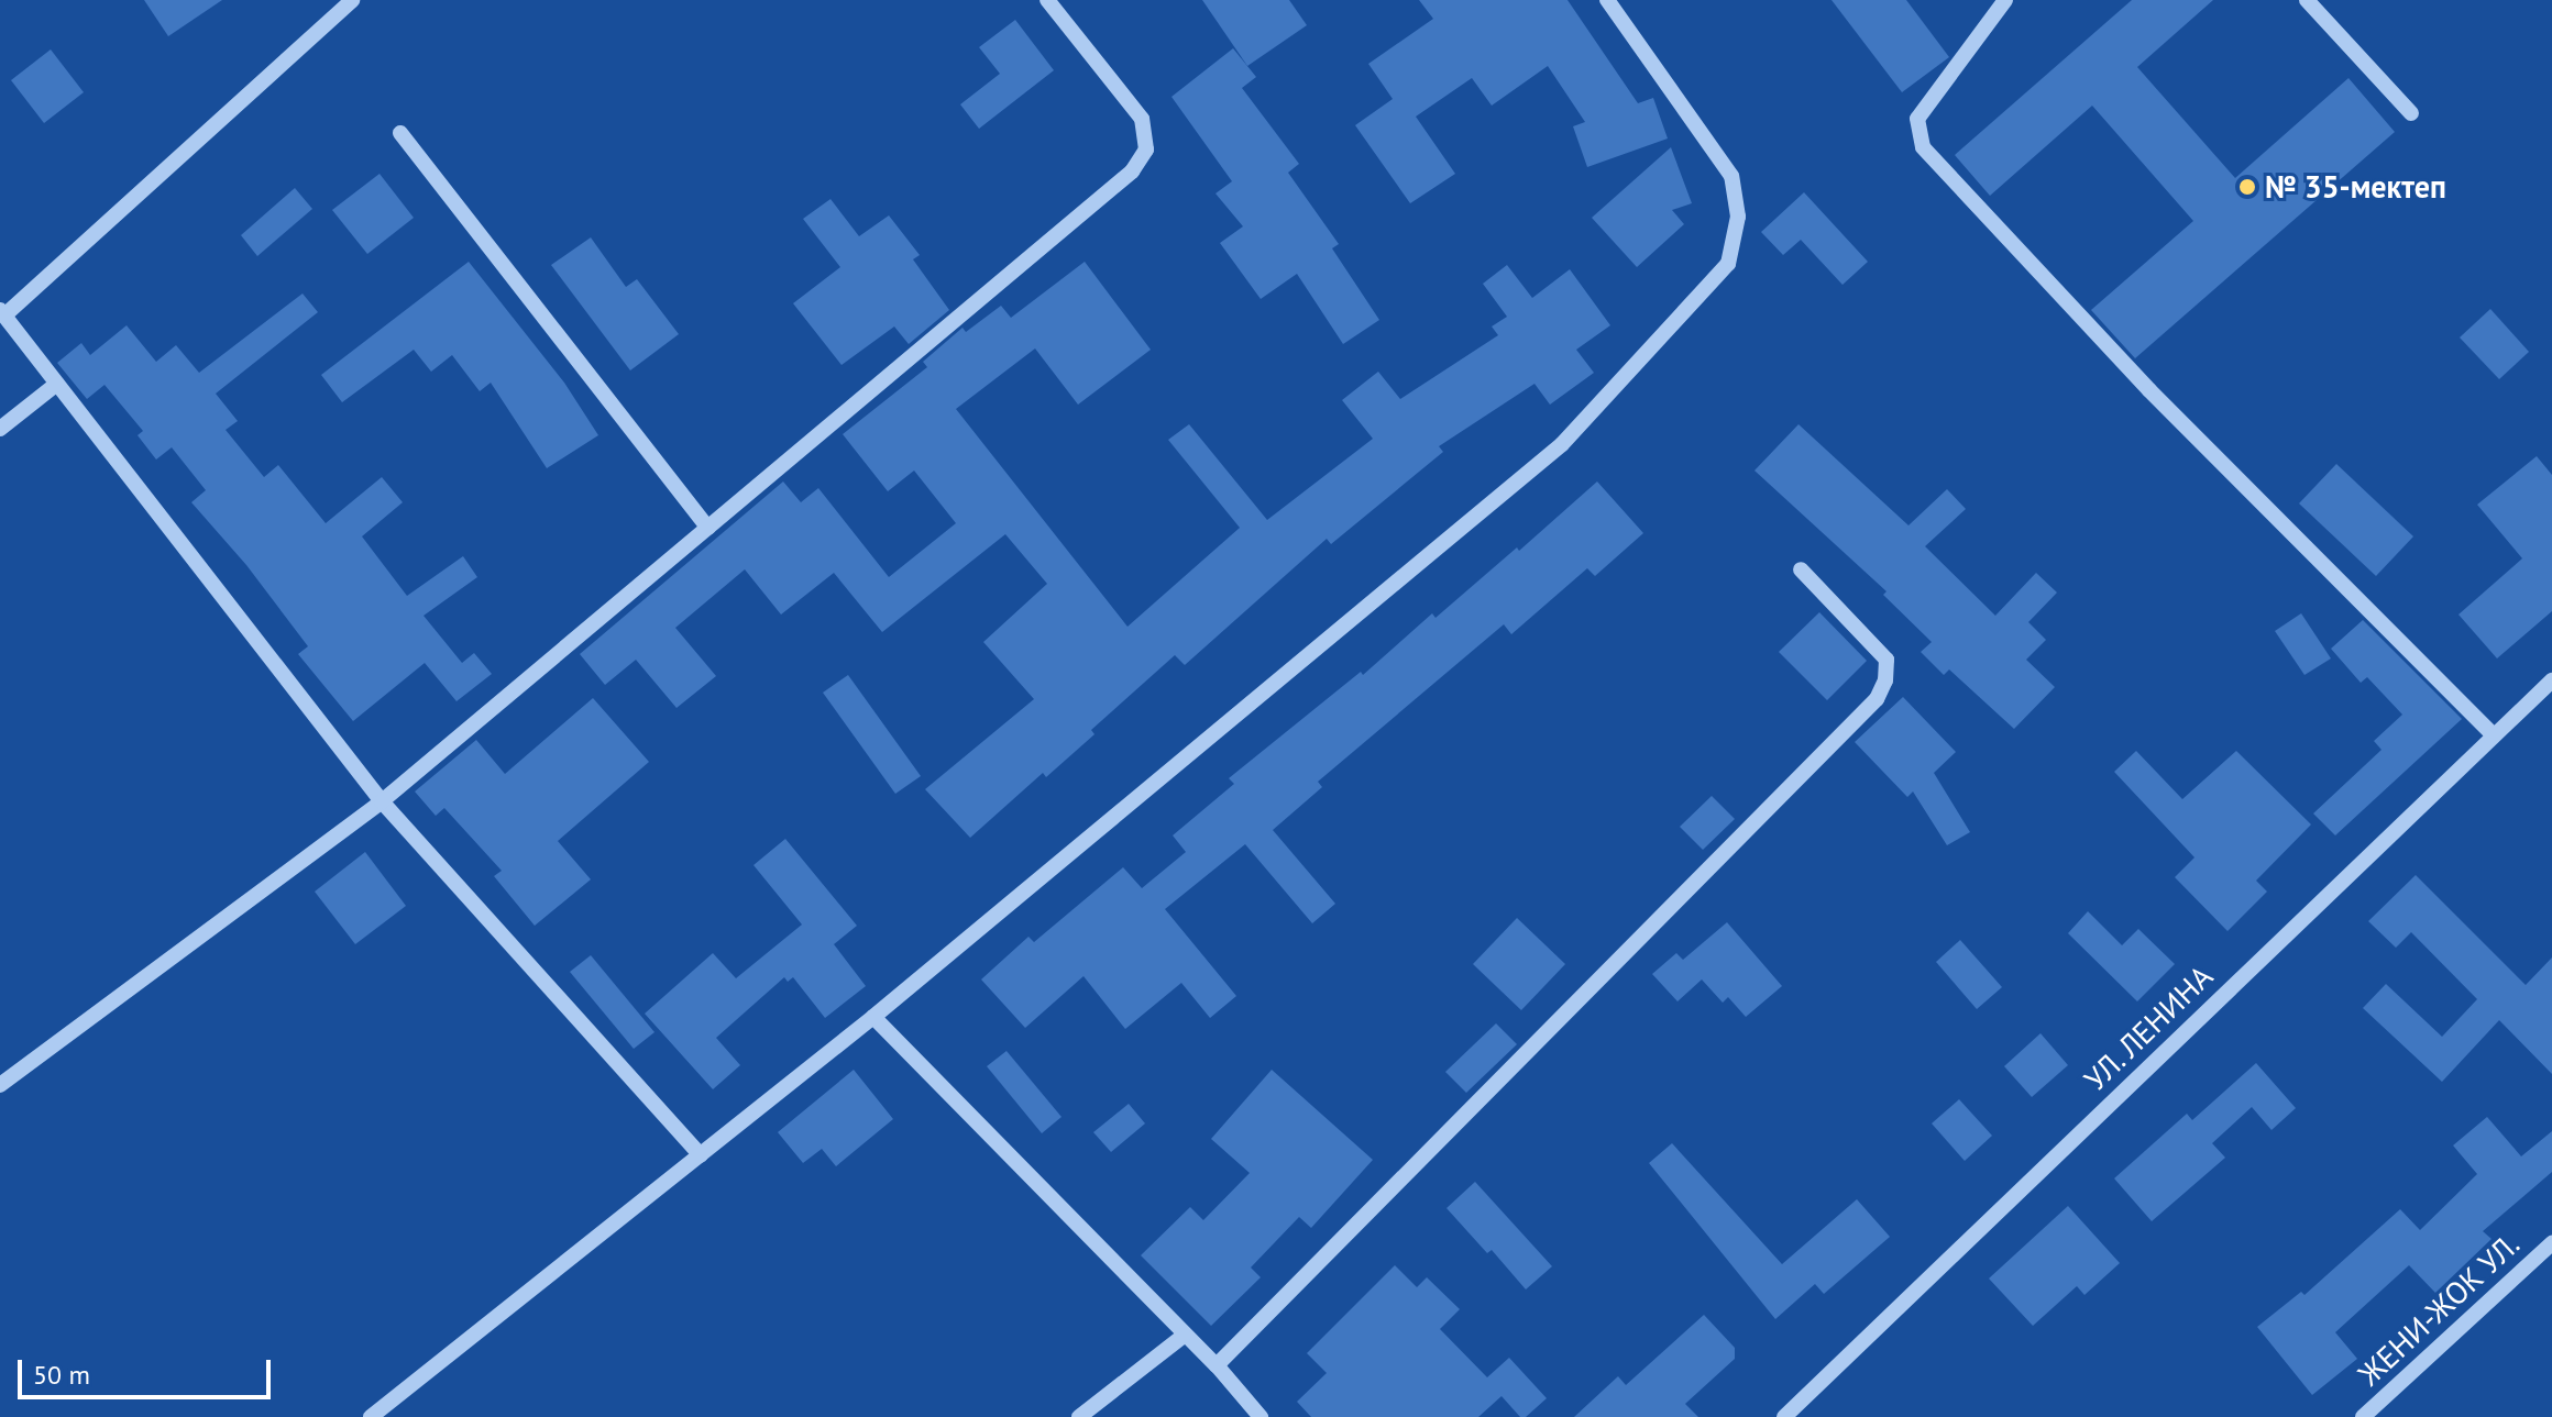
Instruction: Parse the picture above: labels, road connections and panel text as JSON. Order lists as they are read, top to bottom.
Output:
{
  "streets": {
    "street": ["УЛ. ЛЕНИНА", "ЖЕНИ-ЖОК УЛ."]
  },
  "places": ["№ 35-мектеп"],
  "scale_bar": "50 m"
}
